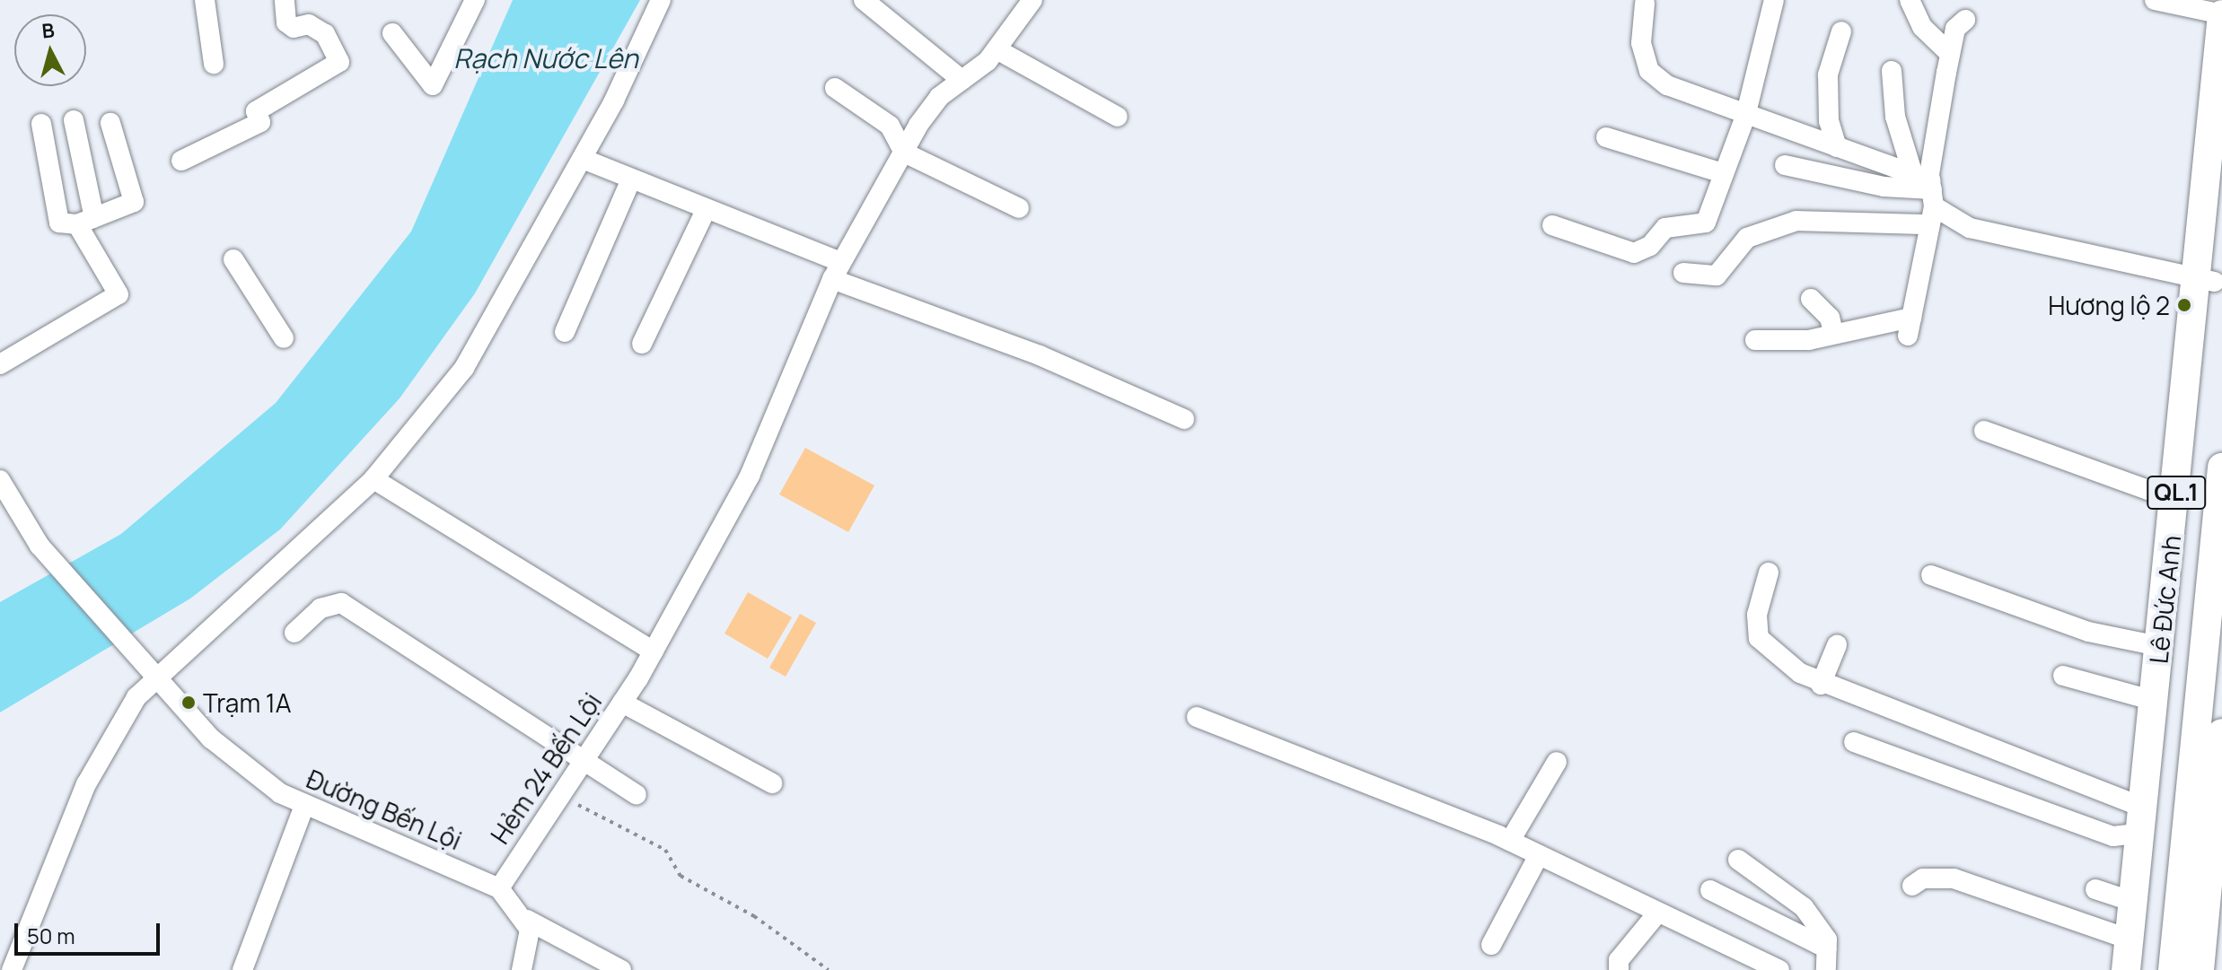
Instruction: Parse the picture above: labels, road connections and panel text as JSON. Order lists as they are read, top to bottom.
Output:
{
  "streets": {
    "highway": ["QL.1", "Lê Đức Anh"],
    "street": ["Hẻm 24 Bến Lội", "Đường Bến Lội"]
  },
  "crossings": [
    ["Hẻm 24 Bến Lội", "Đường Bến Lội"]
  ],
  "water": ["Rạch Nước Lên"],
  "places": ["Hương lộ 2", "Trạm 1A"],
  "scale_bar": "50 m",
  "north": "top"
}
